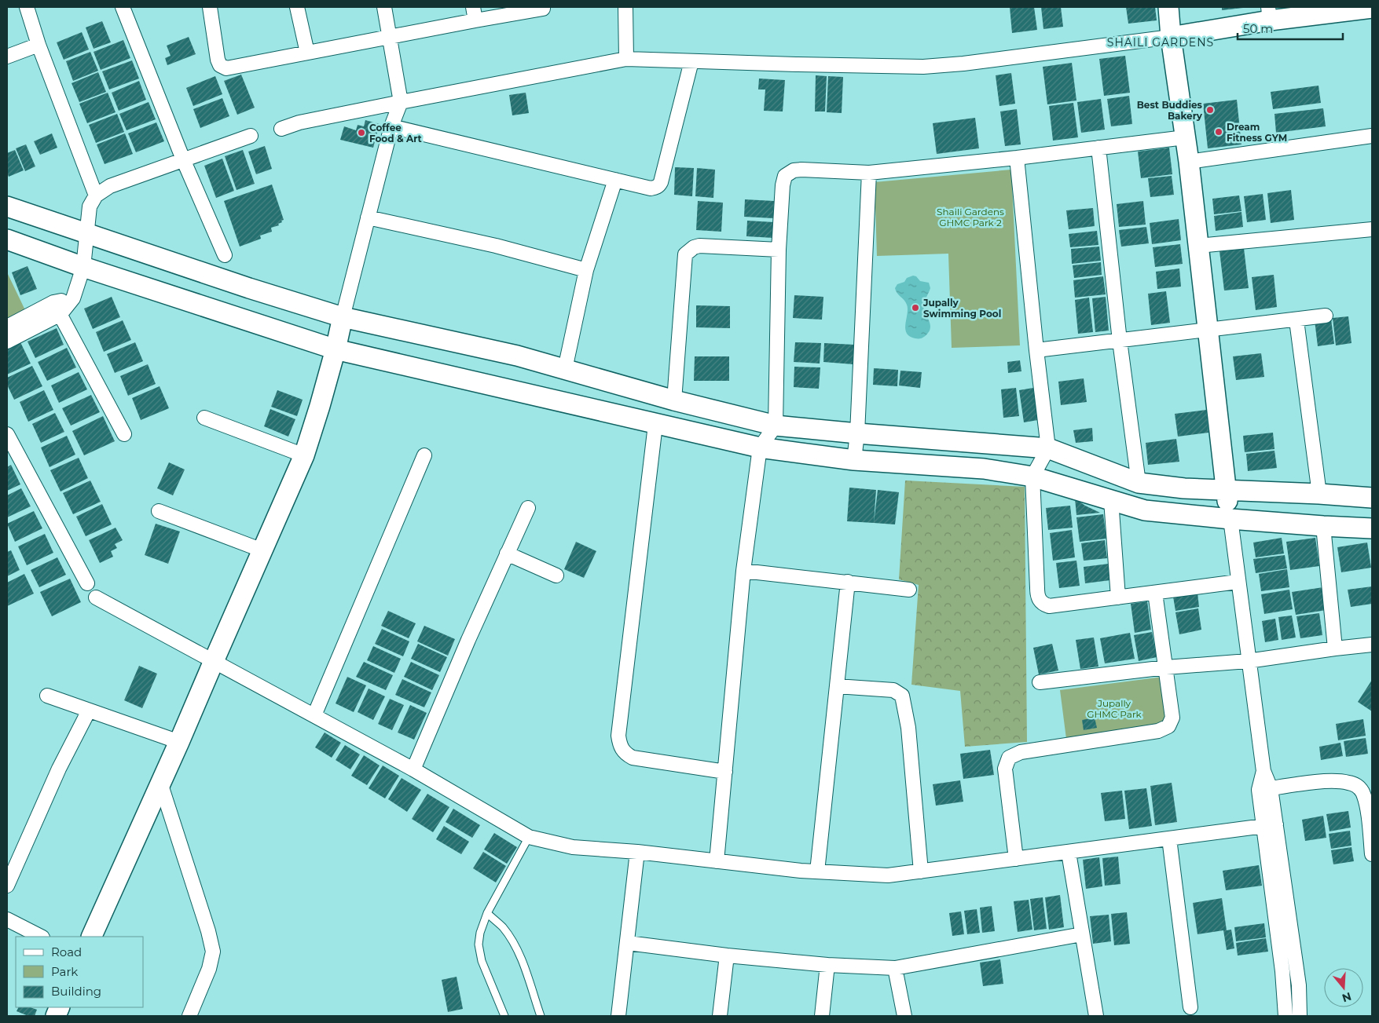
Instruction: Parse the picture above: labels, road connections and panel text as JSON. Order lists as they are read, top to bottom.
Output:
{
  "districts": ["SHAILI GARDENS"],
  "parks": ["Shaili Gardens GHMC Park 2", "Jupally GHMC Park"],
  "places": [
    "Best Buddies Bakery",
    "Dream Fitness GYM",
    "Coffee Food & Art",
    "Jupally Swimming Pool"
  ],
  "legend": ["Road", "Park", "Building"],
  "scale_bar": "50 m",
  "north": "bottom"
}
